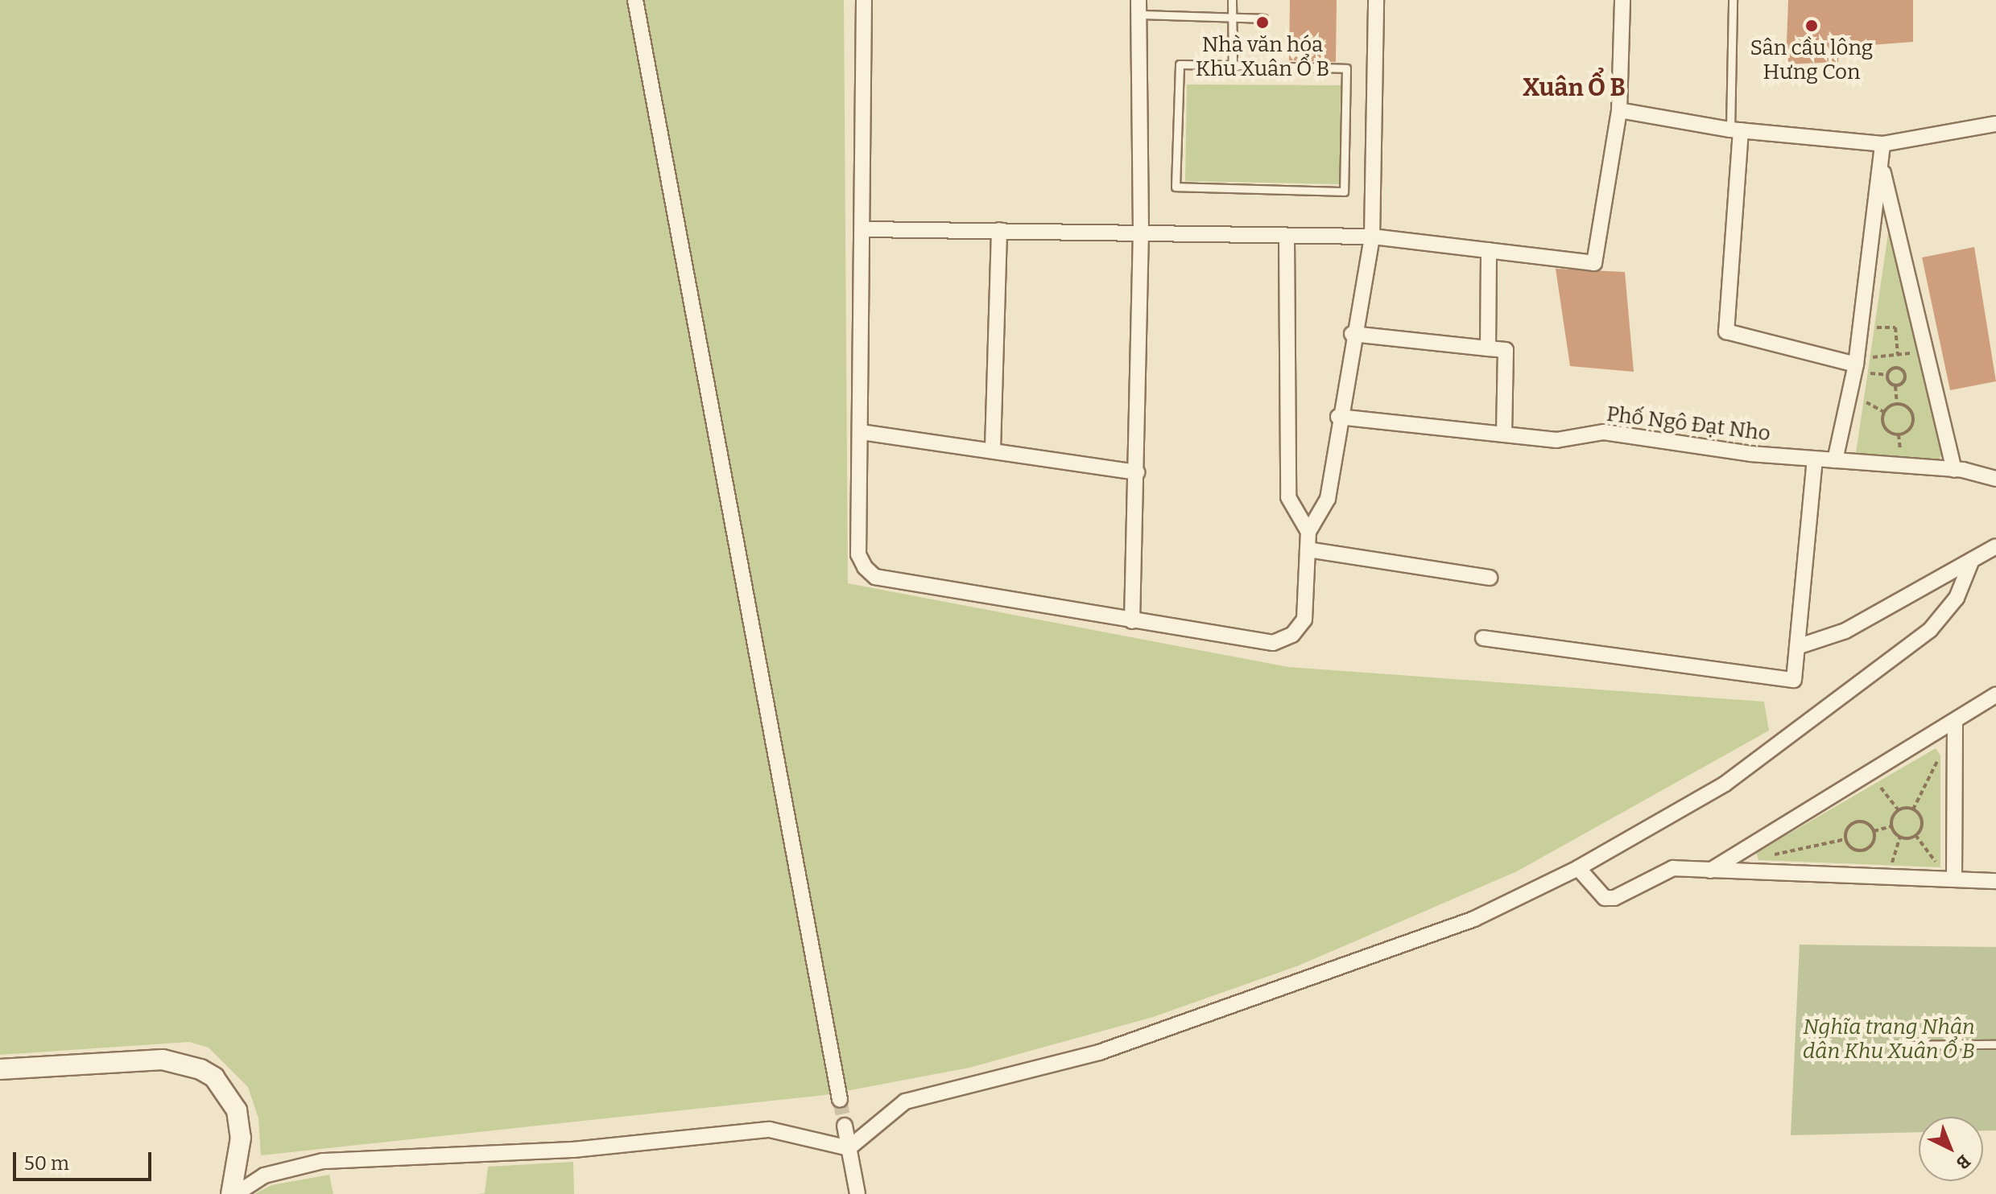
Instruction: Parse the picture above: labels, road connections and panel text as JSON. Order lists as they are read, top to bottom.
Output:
{
  "streets": {
    "street": ["Phố Ngô Đạt Nho"]
  },
  "districts": ["Xuân Ổ B"],
  "parks": ["Nghĩa trang Nhân dân Khu Xuân Ổ B"],
  "places": ["Nhà văn hóa Khu Xuân Ổ B", "Sân cầu lông Hưng Con"],
  "scale_bar": "50 m",
  "north": "bottom right"
}
